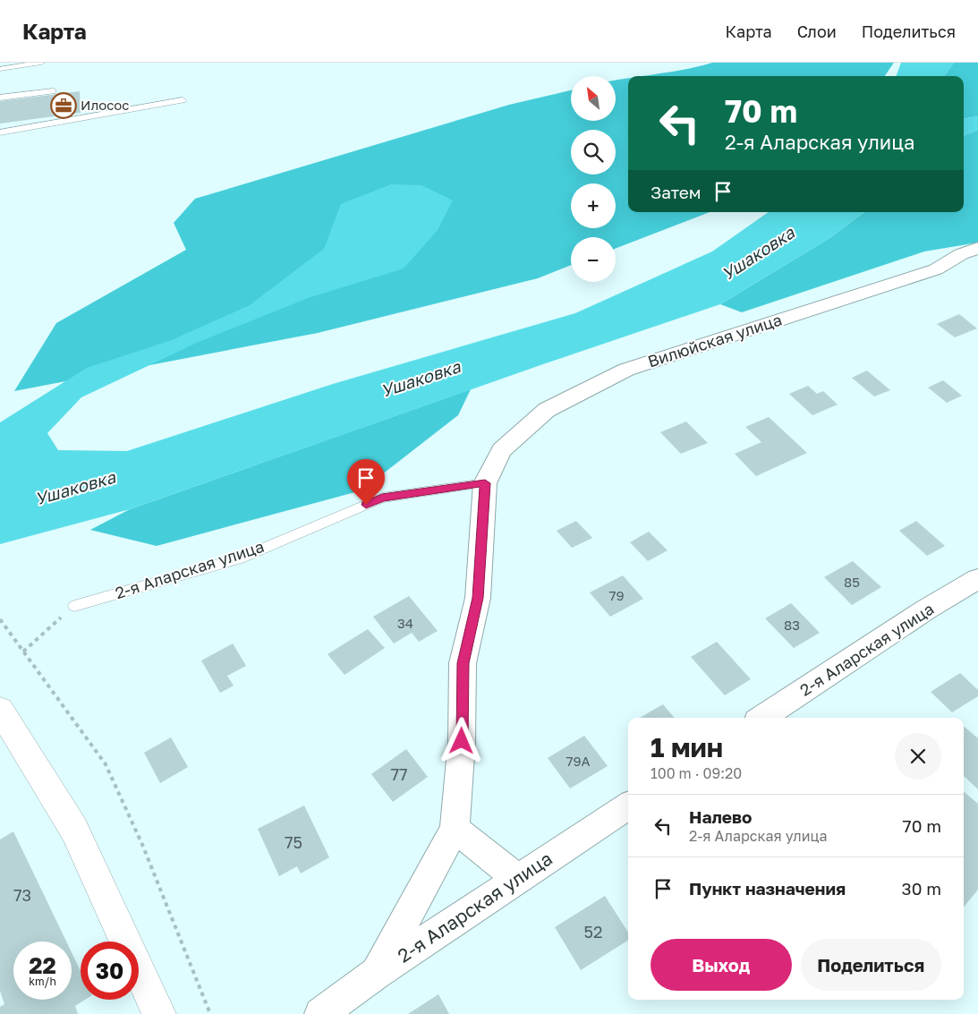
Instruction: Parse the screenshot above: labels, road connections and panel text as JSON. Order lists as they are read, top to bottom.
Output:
{
  "streets": {
    "street": ["Вилюйская улица", "2-я Аларская улица"]
  },
  "crossings": [
    ["Вилюйская улица", "2-я Аларская улица"]
  ],
  "water": ["Ушаковка"],
  "places": {
    "office": ["Илосос"]
  },
  "house_numbers": [
    "85",
    "79",
    "34",
    "83",
    "79А",
    "77",
    "75",
    "73",
    "52"
  ],
  "north": "top left",
  "page": {
    "header": "Карта",
    "nav": ["Карта", "Слои", "Поделиться"],
    "map_buttons": ["+", "−"],
    "turn": ["70 m", "2-я Аларская улица"],
    "then": "Затем",
    "heading": ["1 мин", "100 m · 09:20"],
    "list": [
      {
        "name": "Налево",
        "note": "2-я Аларская улица",
        "value": "70 m"
      },
      {
        "name": "Пункт назначения",
        "value": "30 m"
      }
    ],
    "buttons": ["Выход", "Поделиться"],
    "speed": "22 km/h",
    "limit": "30"
  }
}
